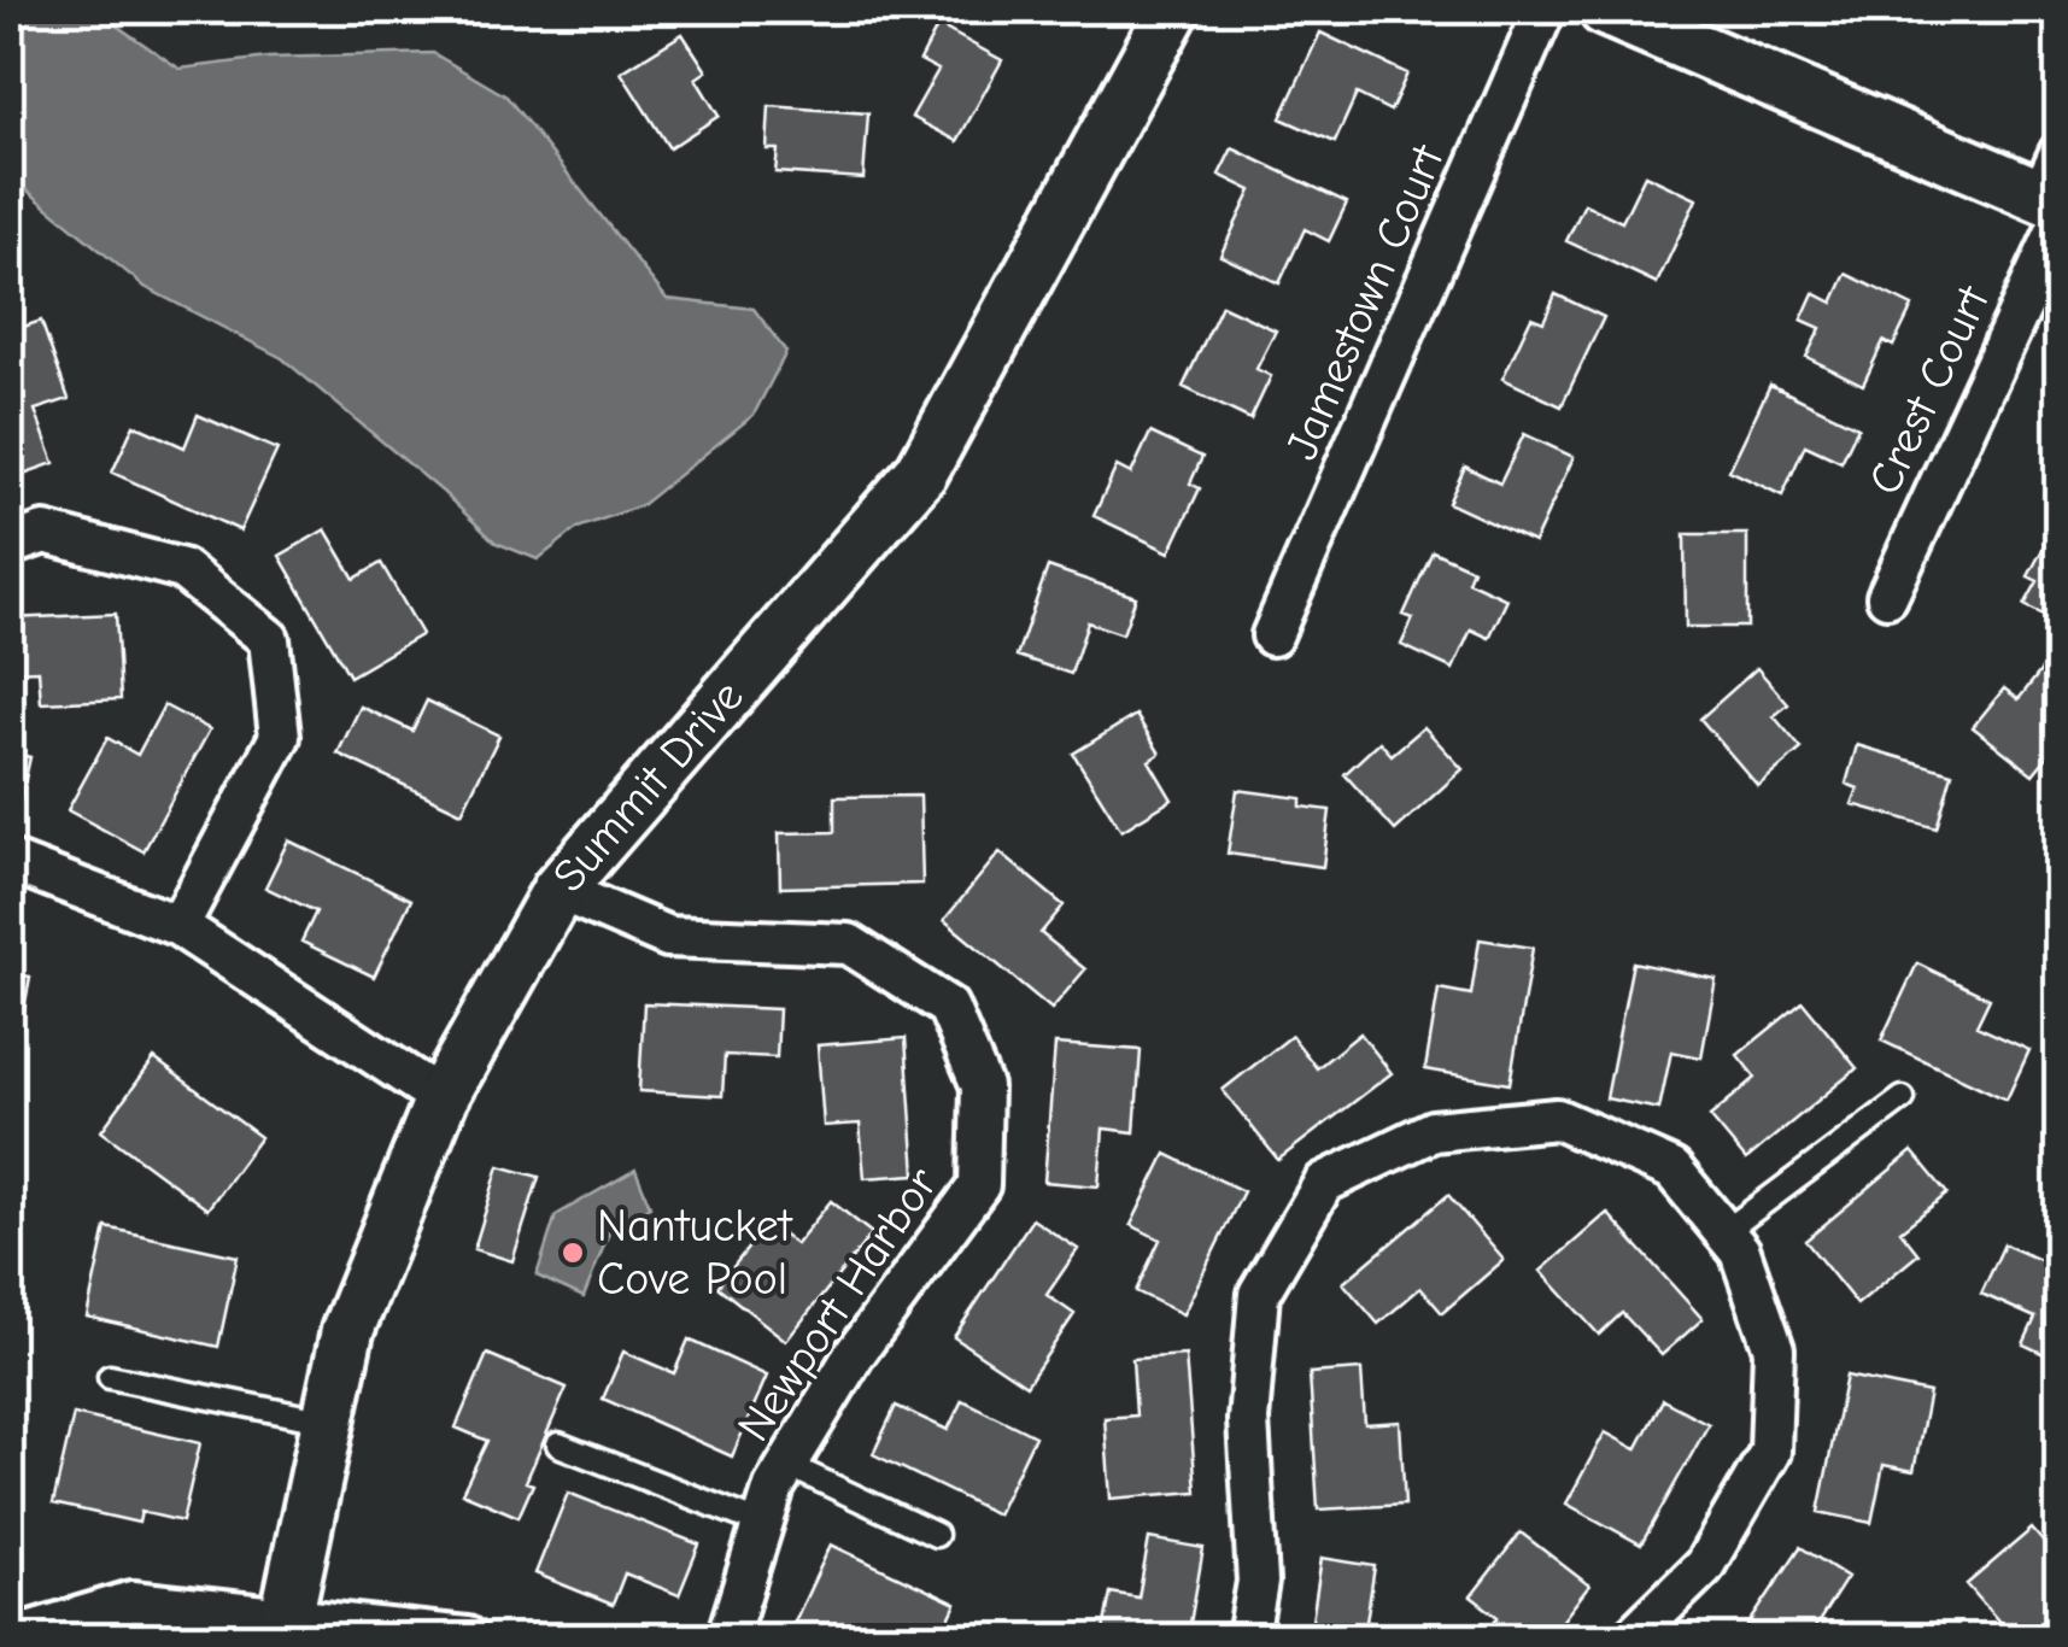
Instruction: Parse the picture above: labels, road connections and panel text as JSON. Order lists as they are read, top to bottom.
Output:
{
  "streets": {
    "street": [
      "Jamestown Court",
      "Crest Court",
      "Summit Drive",
      "Newport Harbor"
    ]
  },
  "crossings": [
    ["Summit Drive", "Newport Harbor"]
  ],
  "places": ["Nantucket Cove Pool"]
}
